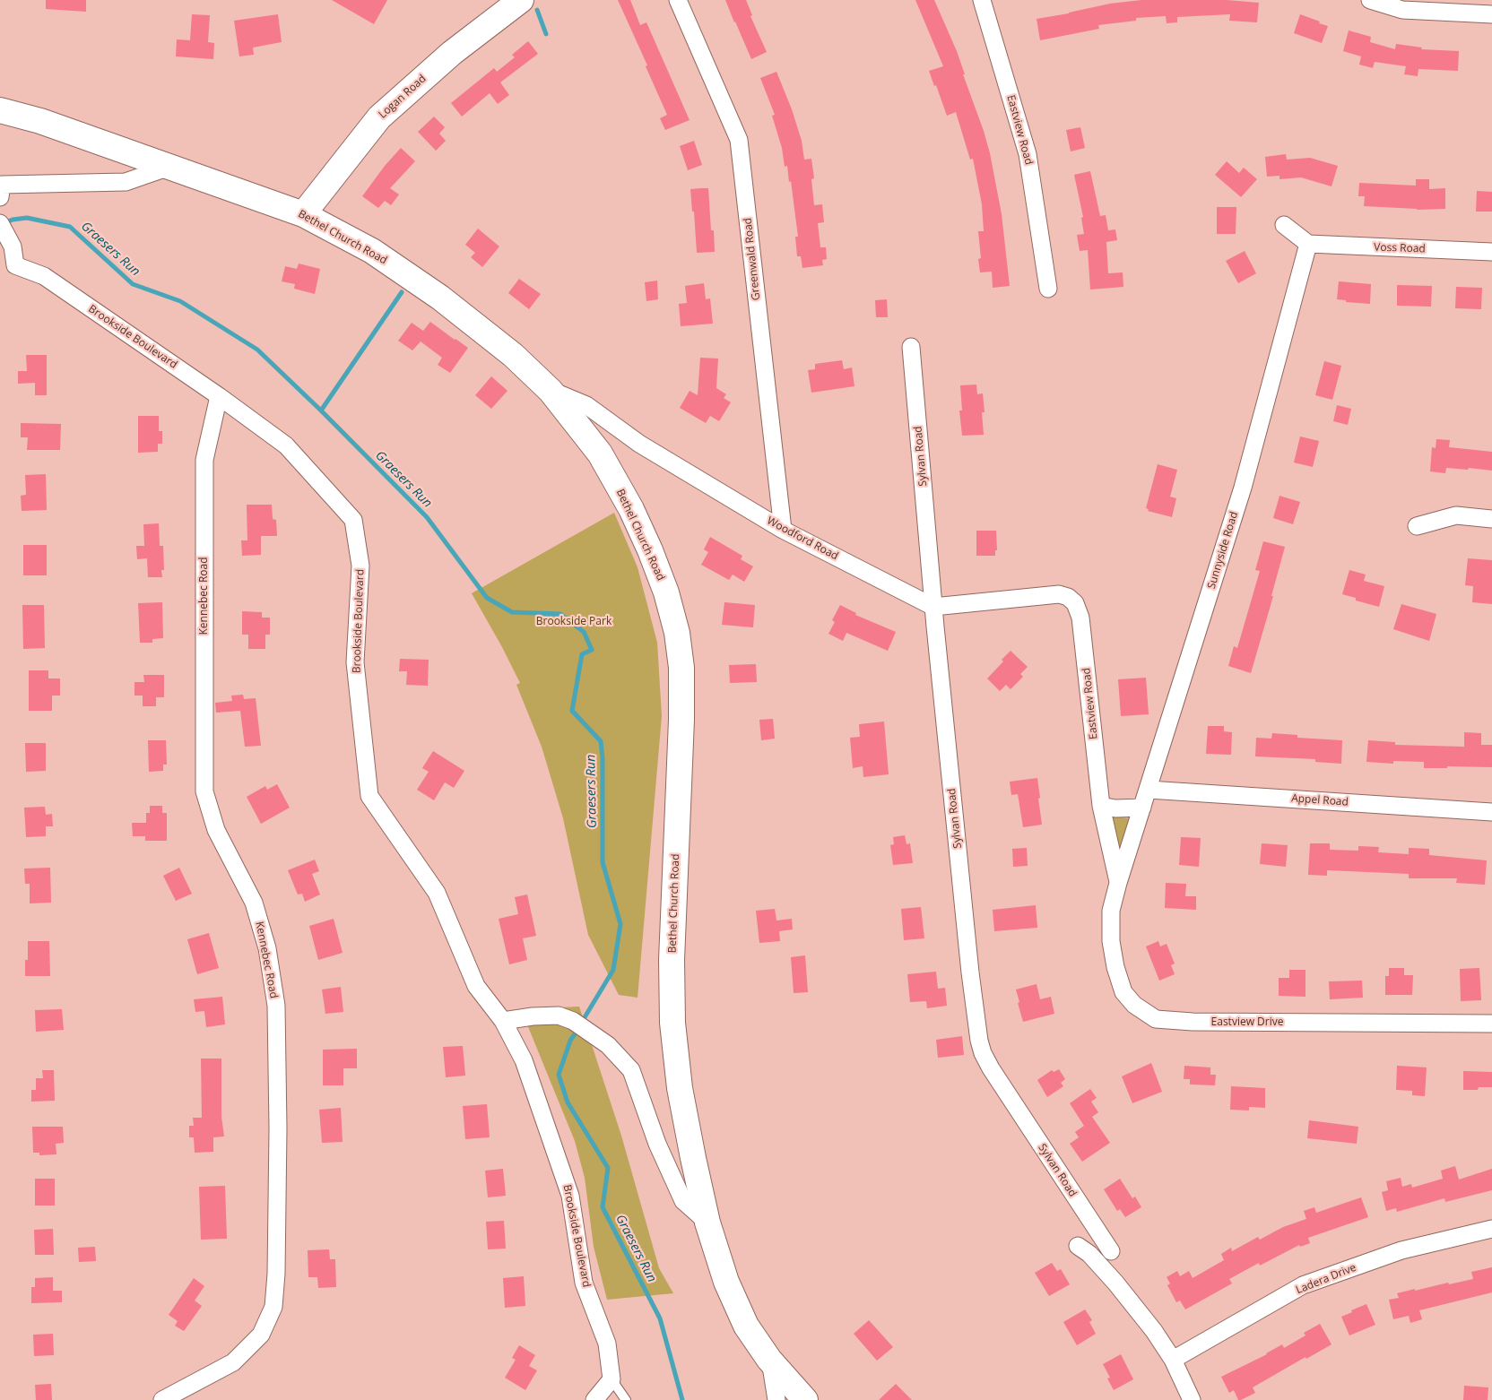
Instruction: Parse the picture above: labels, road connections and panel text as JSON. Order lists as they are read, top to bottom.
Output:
{
  "streets": {
    "street": [
      "Logan Road",
      "Eastview Road",
      "Bethel Church Road",
      "Voss Road",
      "Greenwald Road",
      "Brookside Boulevard",
      "Sylvan Road",
      "Woodford Road",
      "Sunnyside Road",
      "Kennebec Road",
      "Appel Road",
      "Eastview Drive",
      "Ladera Drive"
    ]
  },
  "crossings": [
    ["Logan Road", "Bethel Church Road"],
    ["Eastview Road", "Sylvan Road"],
    ["Eastview Road", "Woodford Road"],
    ["Eastview Road", "Sunnyside Road"],
    ["Eastview Road", "Eastview Drive"],
    ["Bethel Church Road", "Woodford Road"],
    ["Voss Road", "Sunnyside Road"],
    ["Greenwald Road", "Woodford Road"],
    ["Brookside Boulevard", "Kennebec Road"],
    ["Sylvan Road", "Woodford Road"],
    ["Sunnyside Road", "Appel Road"],
    ["Sunnyside Road", "Eastview Drive"]
  ],
  "water": ["Graesers Run"],
  "parks": ["Brookside Park"]
}
